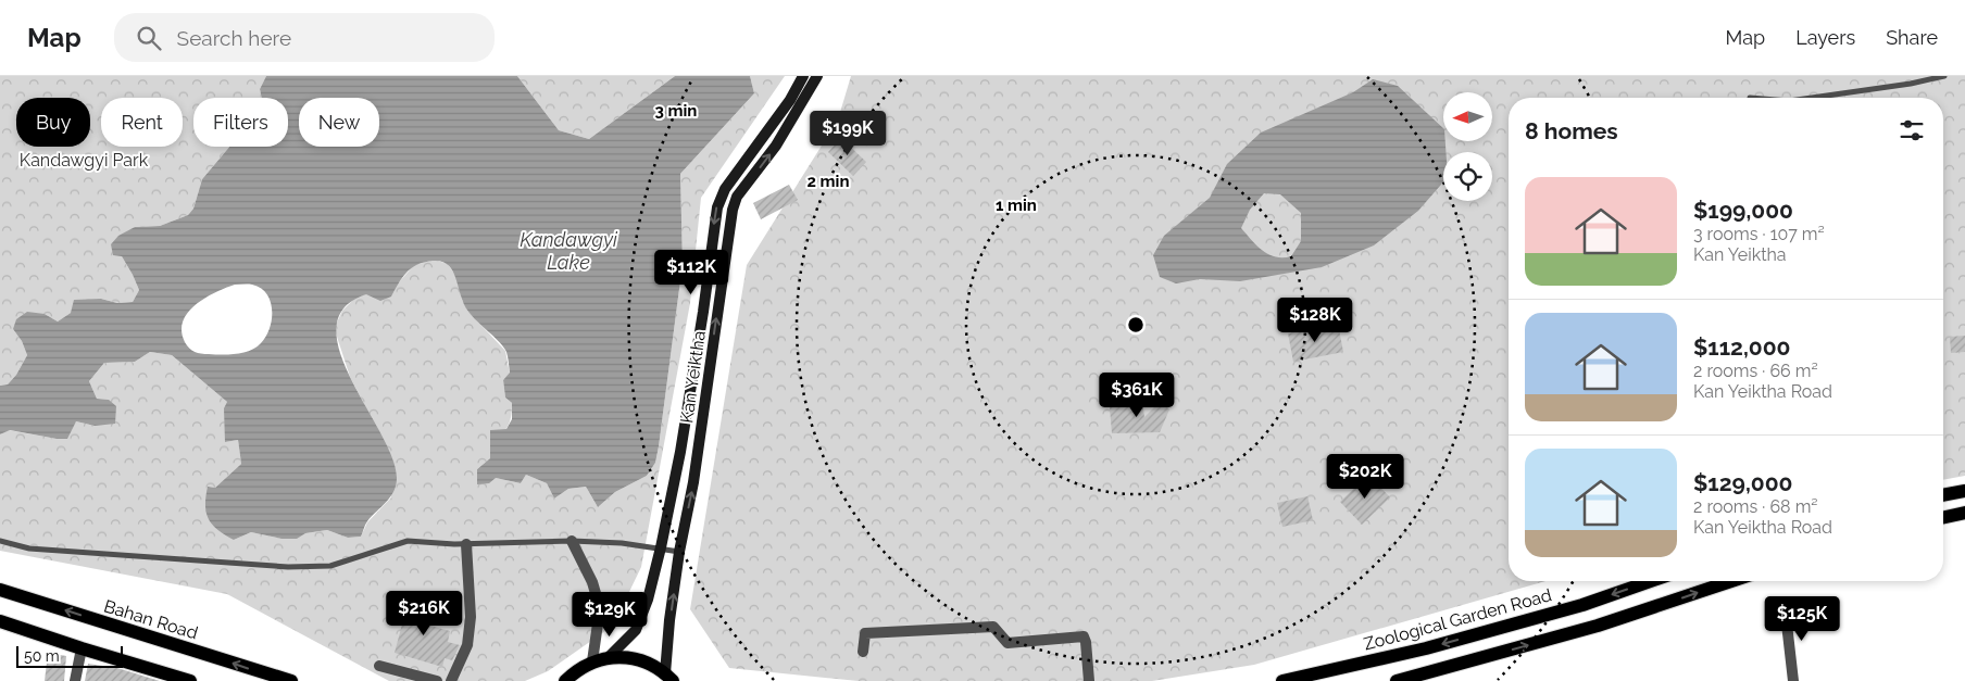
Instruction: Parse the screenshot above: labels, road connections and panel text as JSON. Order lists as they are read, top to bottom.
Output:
{
  "streets": {
    "main road": ["Kan Yeiktha", "Bahan Road", "Zoological Garden Road"]
  },
  "water": ["Kandawgyi Lake"],
  "parks": ["Kandawgyi Park"],
  "scale_bar": "50 m",
  "north": "left",
  "page": {
    "header": "Map",
    "search": "Search here",
    "nav": ["Map", "Layers", "Share"],
    "chip": [
      "Buy",
      "Rent",
      "Filters",
      "New"
    ],
    "heading": "8 homes",
    "price": [
      "$199K",
      "$112K",
      "$128K",
      "$361K",
      "$202K",
      "$216K",
      "$129K",
      "$125K"
    ],
    "list": [
      {
        "name": "$199,000",
        "note": "3 rooms · 107 m² · Kan Yeiktha"
      },
      {
        "name": "$112,000",
        "note": "2 rooms · 66 m² · Kan Yeiktha Road"
      },
      {
        "name": "$129,000",
        "note": "2 rooms · 68 m² · Kan Yeiktha Road"
      }
    ],
    "scale": "50 m"
  },
  "rings": ["3 min", "2 min", "1 min"]
}
